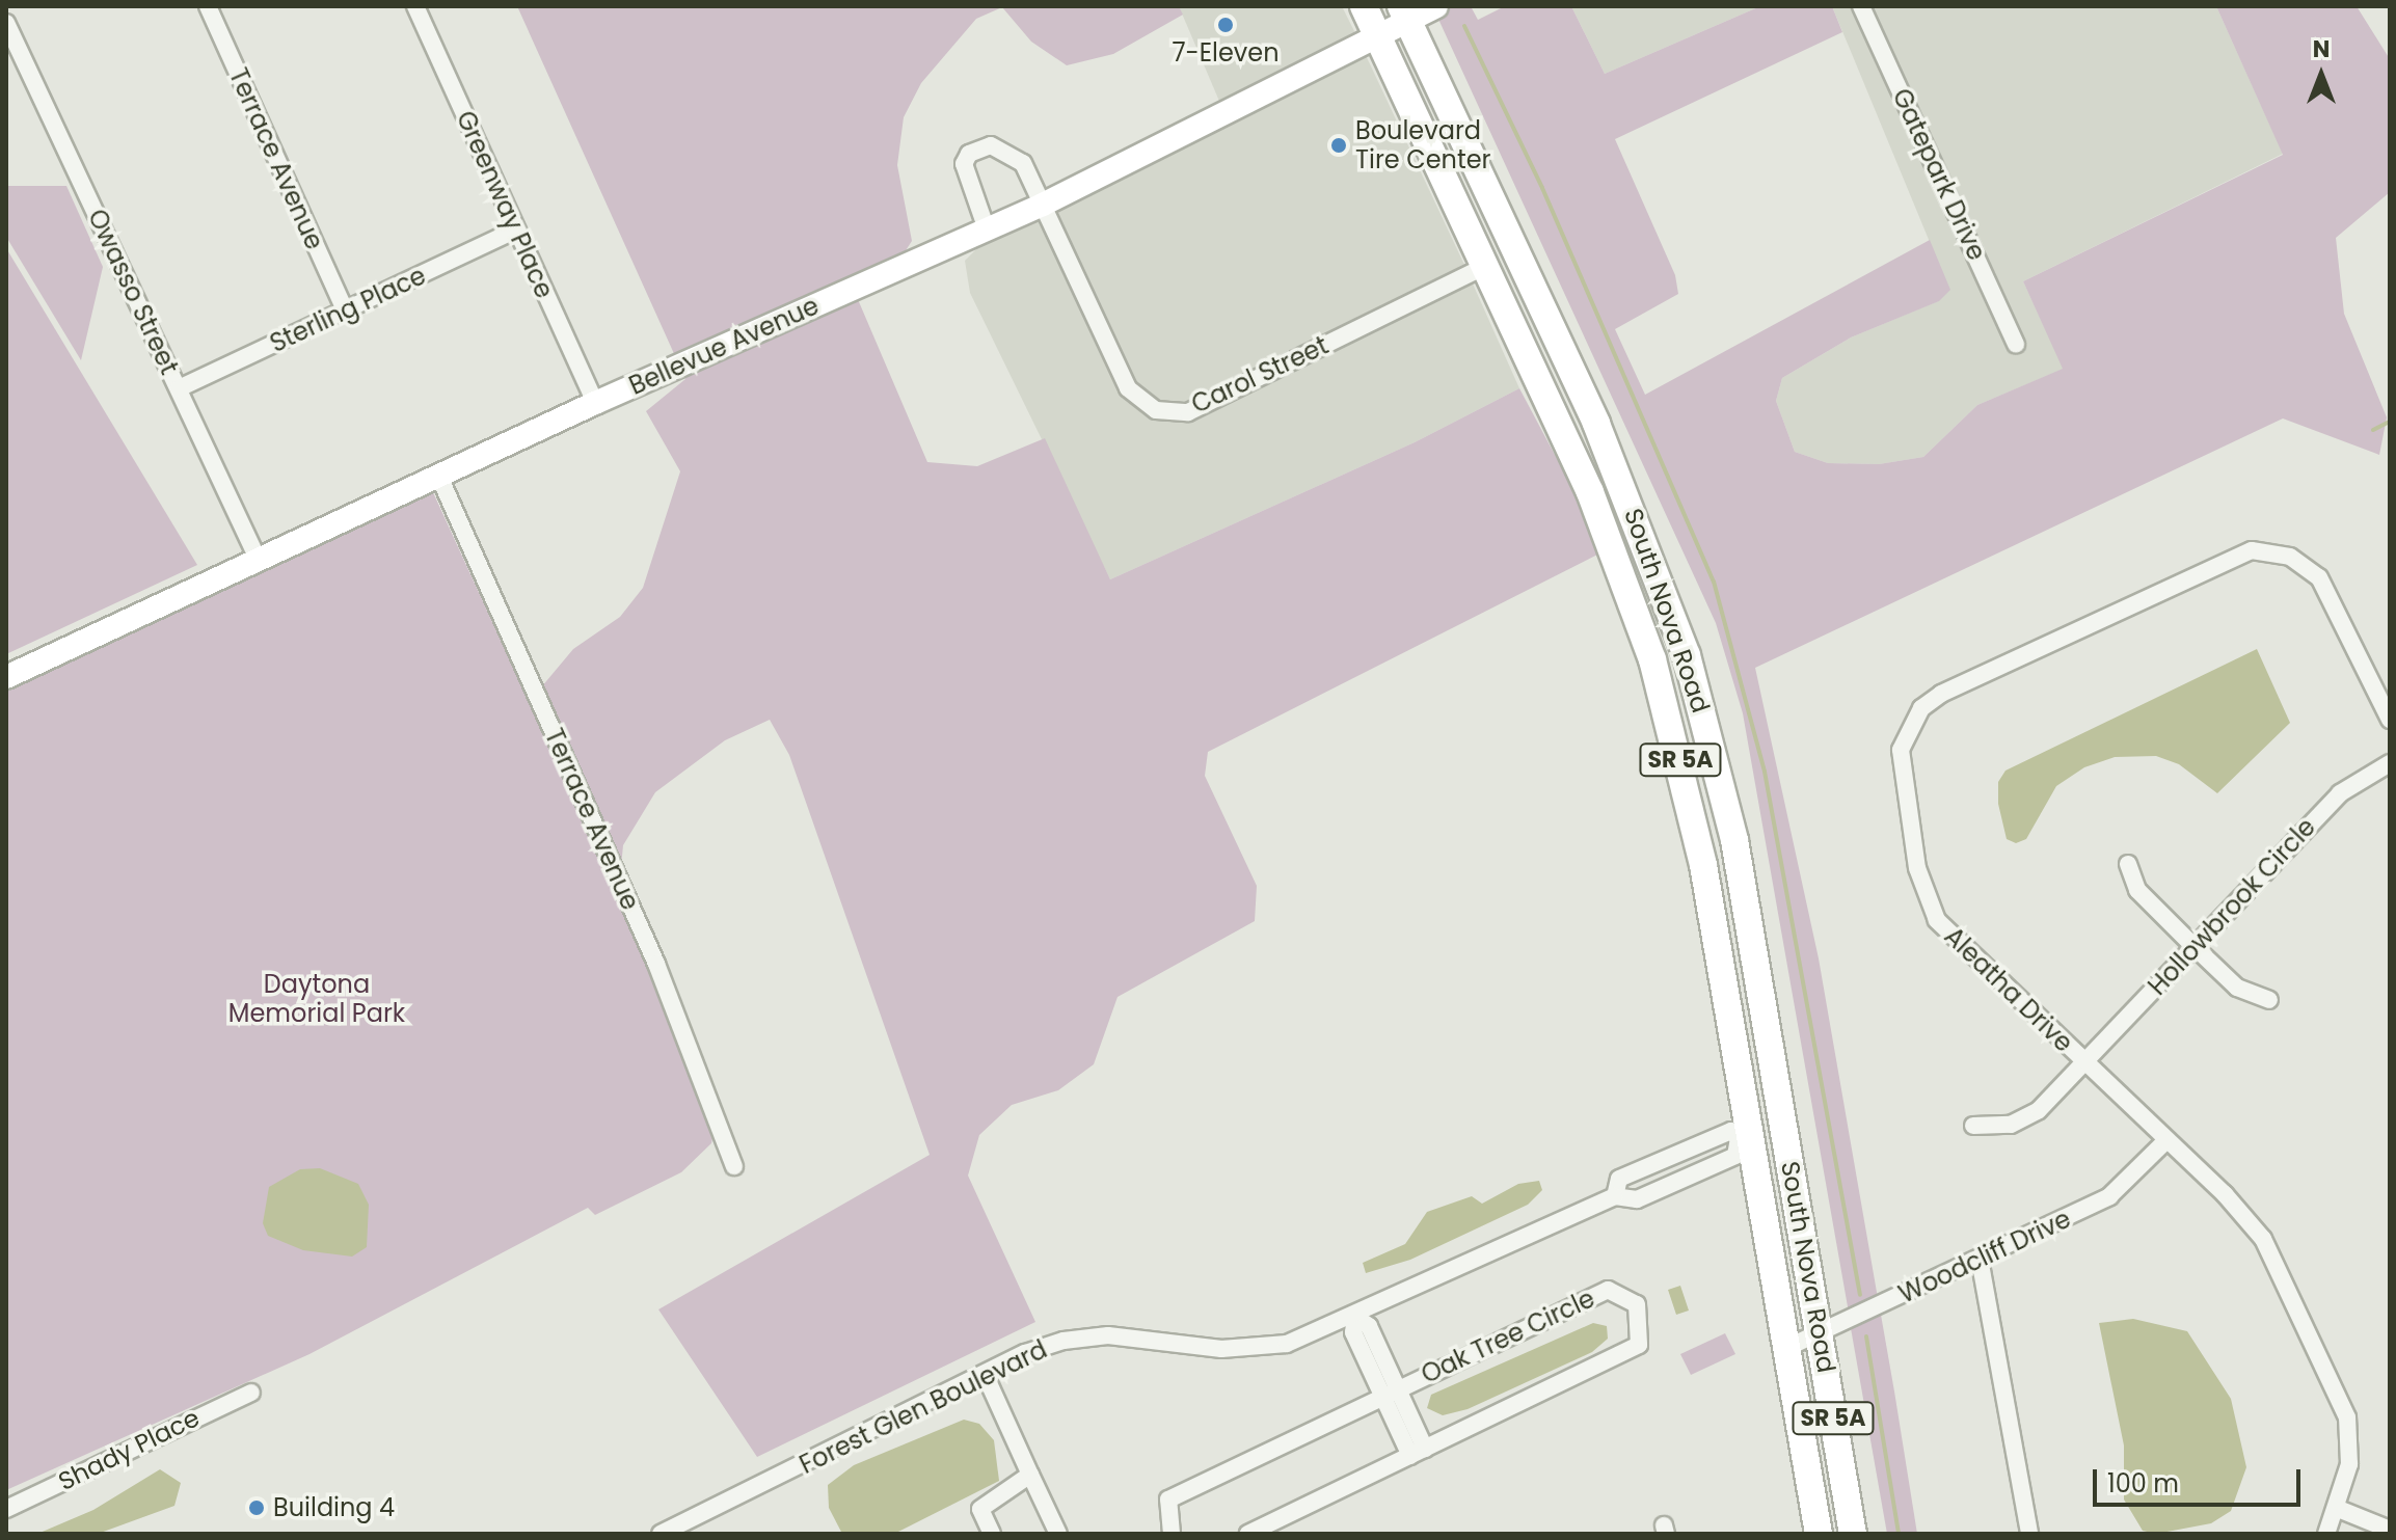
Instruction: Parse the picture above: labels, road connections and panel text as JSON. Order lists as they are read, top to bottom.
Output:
{
  "streets": {
    "main road": ["South Nova Road", "SR 5A"],
    "street": [
      "Terrace Avenue",
      "Gatepark Drive",
      "Greenway Place",
      "Owasso Street",
      "Sterling Place",
      "Bellevue Avenue",
      "Carol Street",
      "Hollowbrook Circle",
      "Aleatha Drive",
      "Woodcliff Drive",
      "Oak Tree Circle",
      "Forest Glen Boulevard",
      "Shady Place"
    ]
  },
  "crossings": [
    ["Terrace Avenue", "Sterling Place"],
    ["Terrace Avenue", "Bellevue Avenue"],
    ["Greenway Place", "Sterling Place"],
    ["Greenway Place", "Bellevue Avenue"],
    ["Owasso Street", "Sterling Place"],
    ["Owasso Street", "Bellevue Avenue"],
    ["Bellevue Avenue", "Carol Street"],
    ["Bellevue Avenue", "South Nova Road"],
    ["Bellevue Avenue", "SR 5A"],
    ["Carol Street", "South Nova Road"],
    ["South Nova Road", "SR 5A"],
    ["South Nova Road", "Woodcliff Drive"],
    ["South Nova Road", "Forest Glen Boulevard"],
    ["Hollowbrook Circle", "Aleatha Drive"],
    ["Aleatha Drive", "Woodcliff Drive"]
  ],
  "parks": ["Daytona Memorial Park"],
  "places": ["7-Eleven", "Boulevard Tire Center", "Building 4"],
  "scale_bar": "100 m",
  "north": "top"
}
